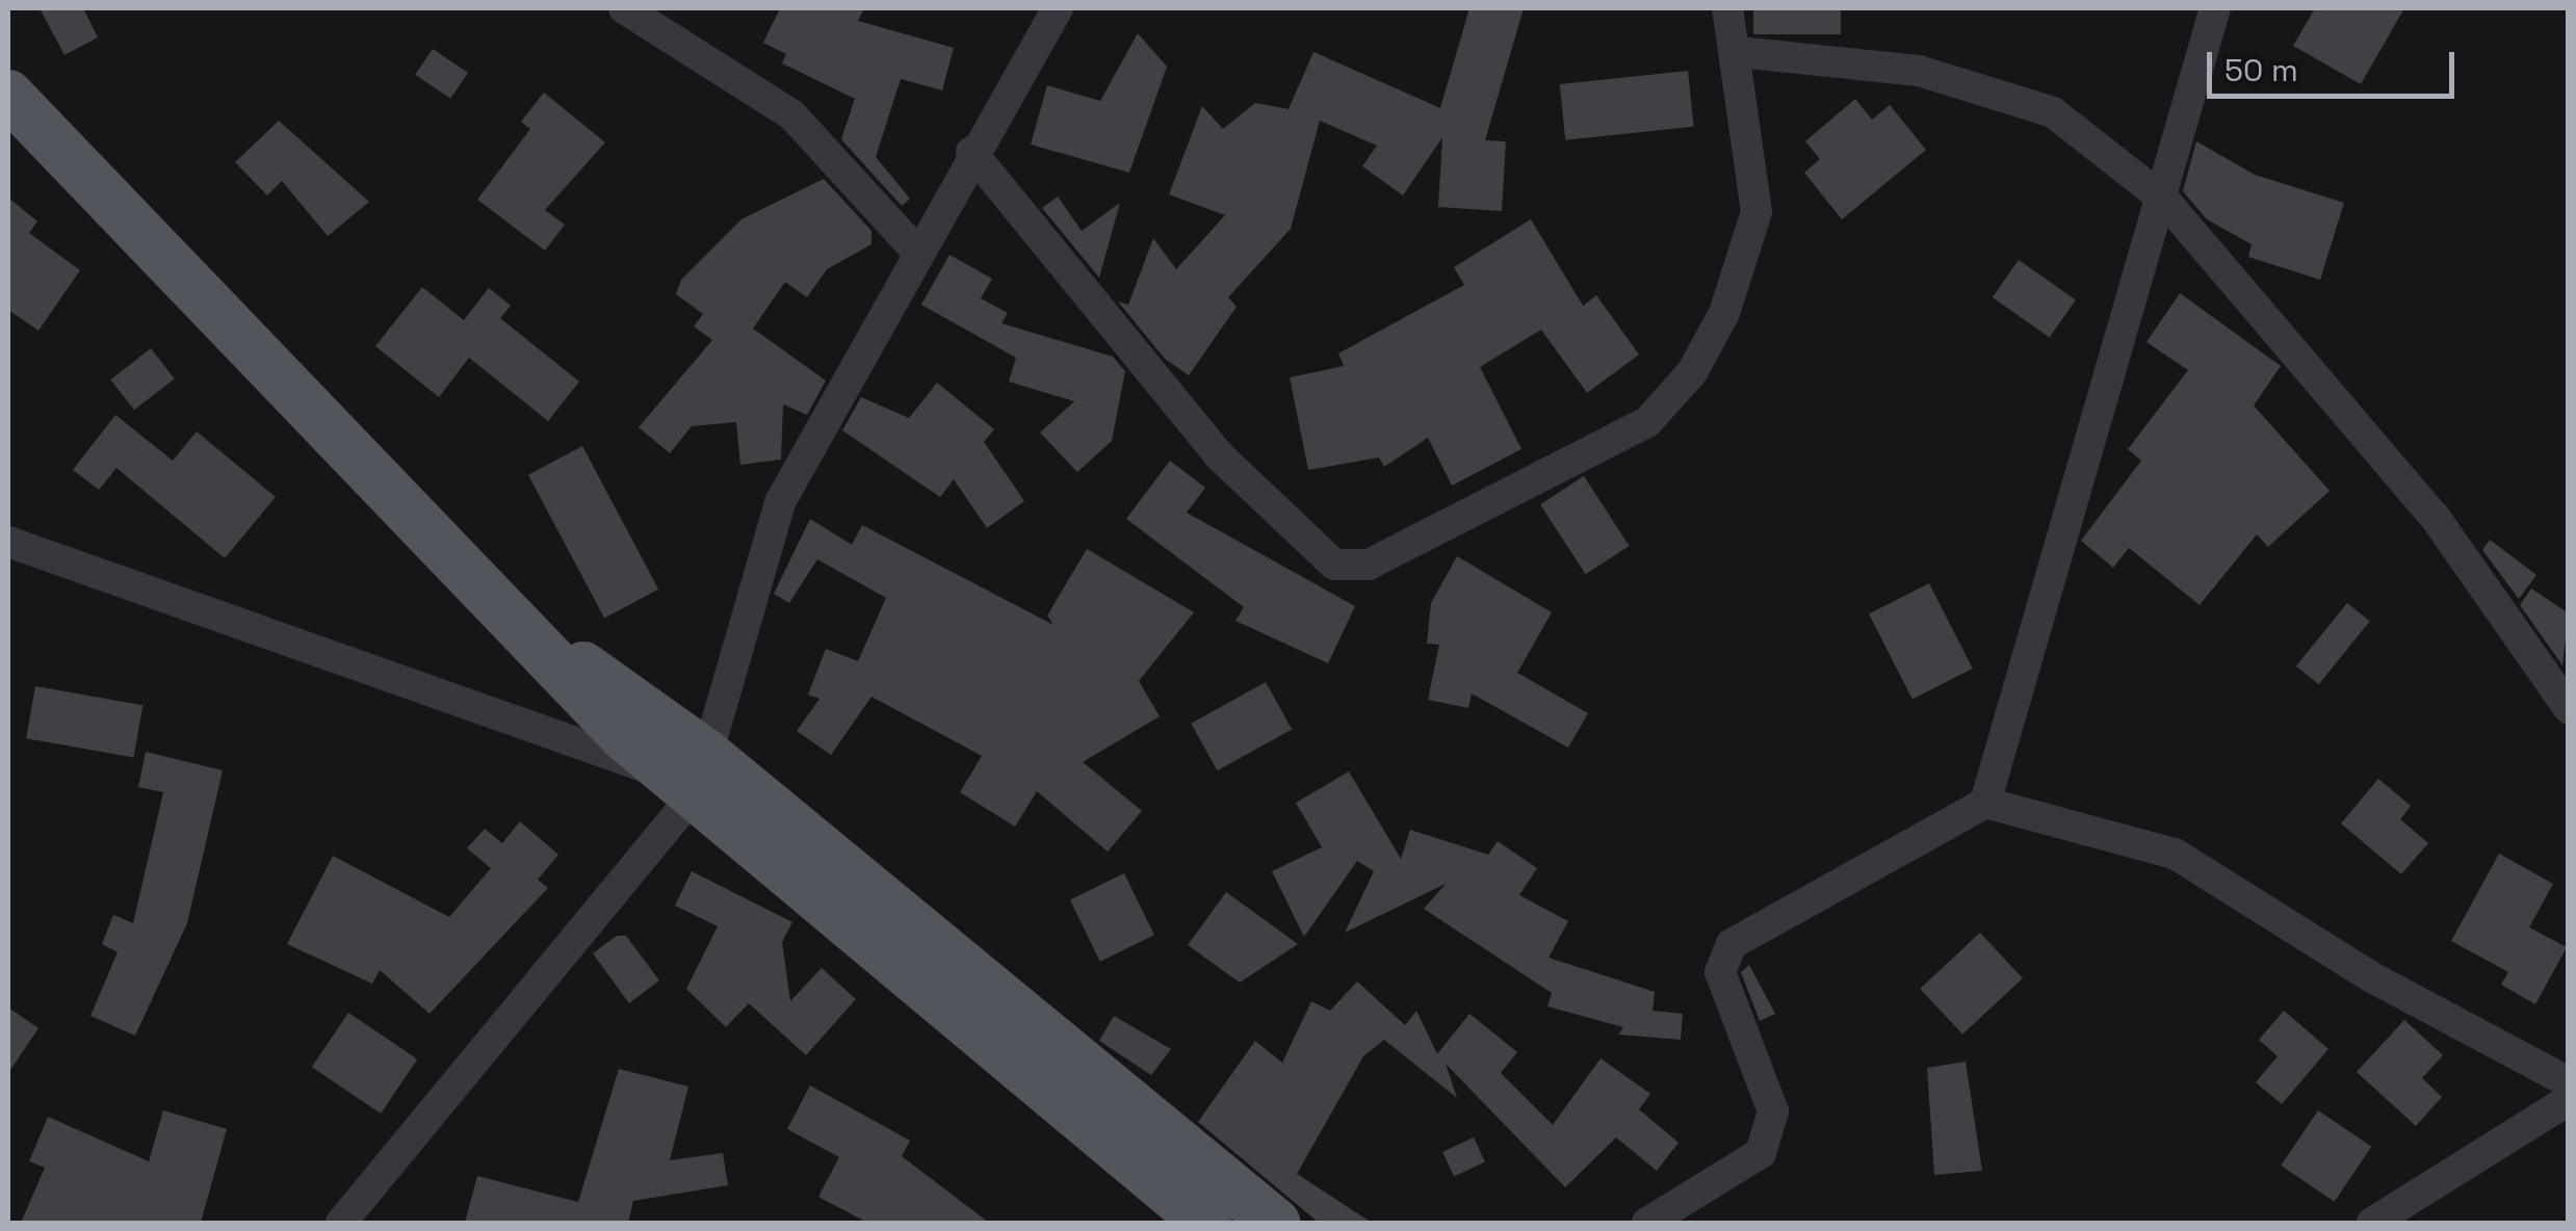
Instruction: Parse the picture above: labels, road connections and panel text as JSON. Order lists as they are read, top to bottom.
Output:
{
  "scale_bar": "50 m"
}
